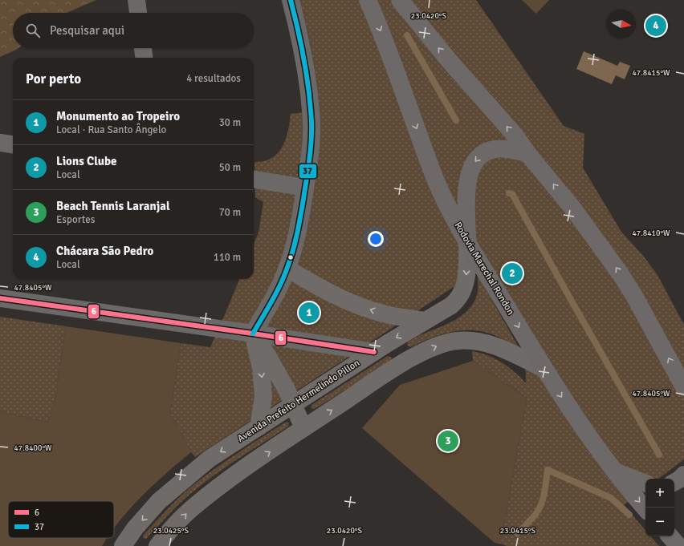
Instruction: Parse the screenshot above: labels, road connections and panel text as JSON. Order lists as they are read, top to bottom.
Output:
{
  "streets": {
    "main road": ["Rodovia Marechal Rondon", "Avenida Prefeito Hermelindo Pillon"]
  },
  "crossings": [
    ["Rodovia Marechal Rondon", "Avenida Prefeito Hermelindo Pillon"]
  ],
  "lines": ["transit line 37", "transit line 6"],
  "legend": ["6", "37"],
  "north": "right",
  "page": {
    "search": "Pesquisar aqui",
    "pins": [
      "4",
      "2",
      "1",
      "3"
    ],
    "heading": ["Por perto", "4 resultados"],
    "list": [
      {
        "mark": "1",
        "name": "Monumento ao Tropeiro",
        "note": "Local · Rua Santo Ângelo",
        "value": "30 m"
      },
      {
        "mark": "2",
        "name": "Lions Clube",
        "note": "Local",
        "value": "50 m"
      },
      {
        "mark": "3",
        "name": "Beach Tennis Laranjal",
        "note": "Esportes",
        "value": "70 m"
      },
      {
        "mark": "4",
        "name": "Chácara São Pedro",
        "note": "Local",
        "value": "110 m"
      }
    ],
    "map_buttons": ["+", "−"]
  },
  "coordinates": [
    "23.0420°S",
    "47.8415°W",
    "47.8410°W",
    "47.8405°W",
    "47.8400°W",
    "23.0425°S",
    "23.0415°S"
  ]
}
